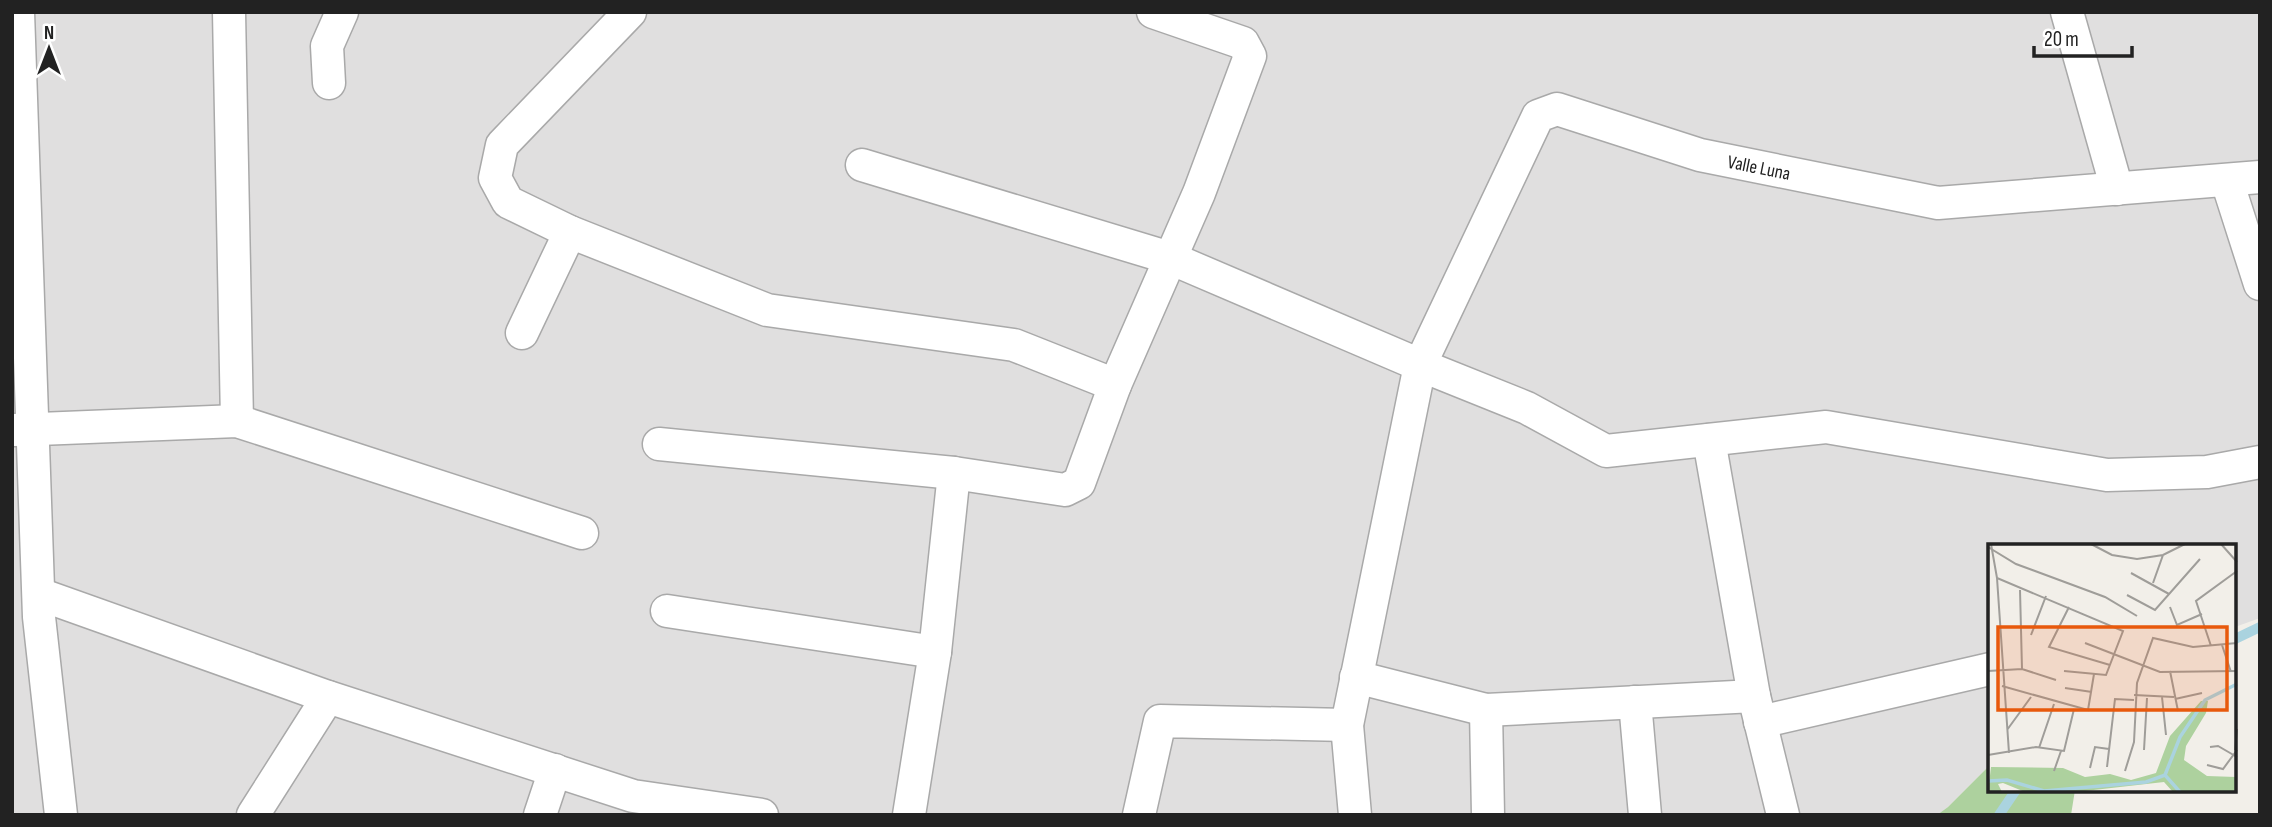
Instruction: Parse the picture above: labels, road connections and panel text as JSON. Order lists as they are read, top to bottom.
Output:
{
  "streets": {
    "street": ["Valle Luna"]
  },
  "scale_bar": "20 m",
  "north": "top"
}
